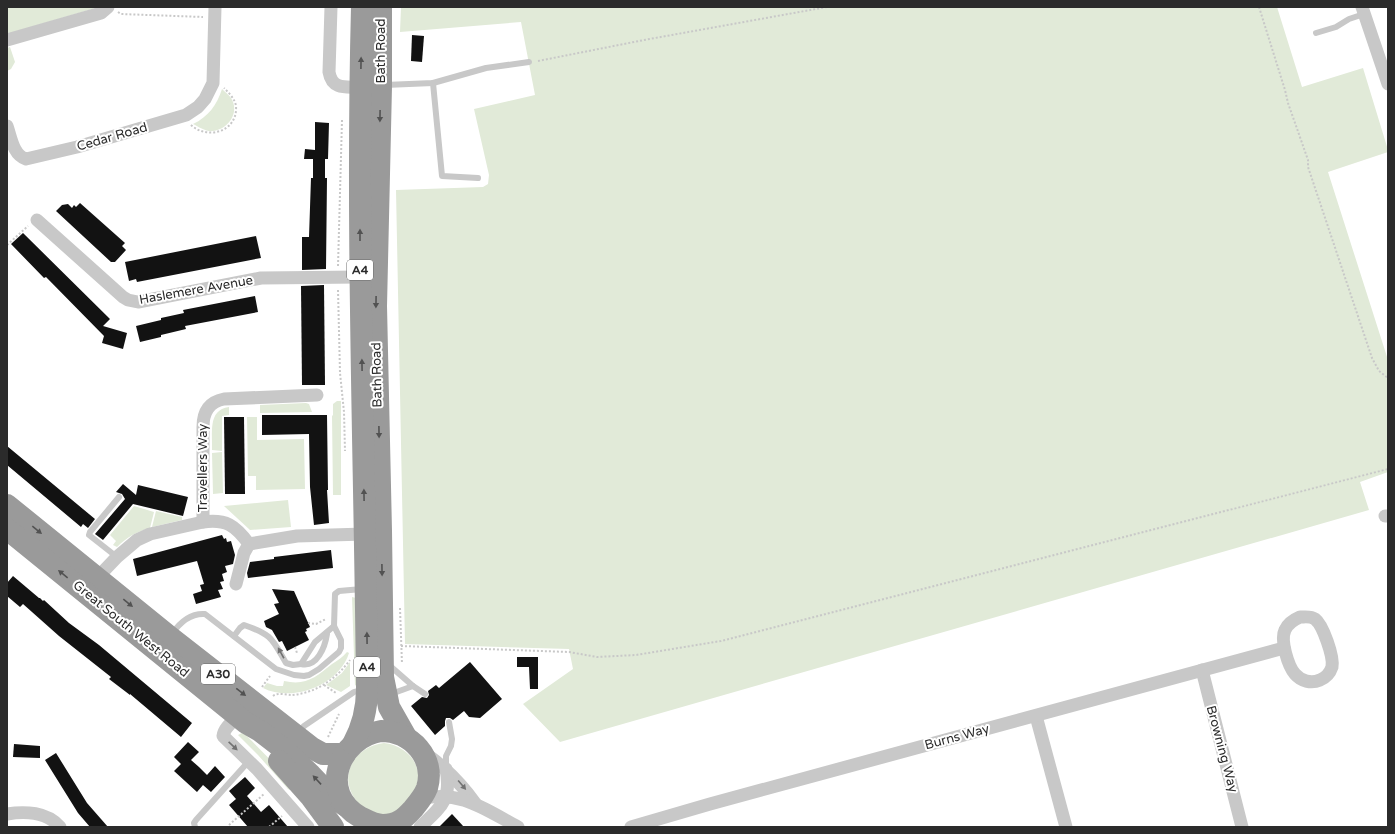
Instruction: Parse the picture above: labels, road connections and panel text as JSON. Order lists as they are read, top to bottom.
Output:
{
  "streets": {
    "highway": [
      "Bath Road",
      "A4",
      "Great South West Road",
      "A30"
    ],
    "street": [
      "Cedar Road",
      "Haslemere Avenue",
      "Travellers Way",
      "Burns Way",
      "Browning Way"
    ]
  },
  "crossings": [
    ["Bath Road", "Haslemere Avenue"],
    ["Bath Road", "Great South West Road"],
    ["Travellers Way", "Great South West Road"],
    ["Burns Way", "Browning Way"]
  ]
}
